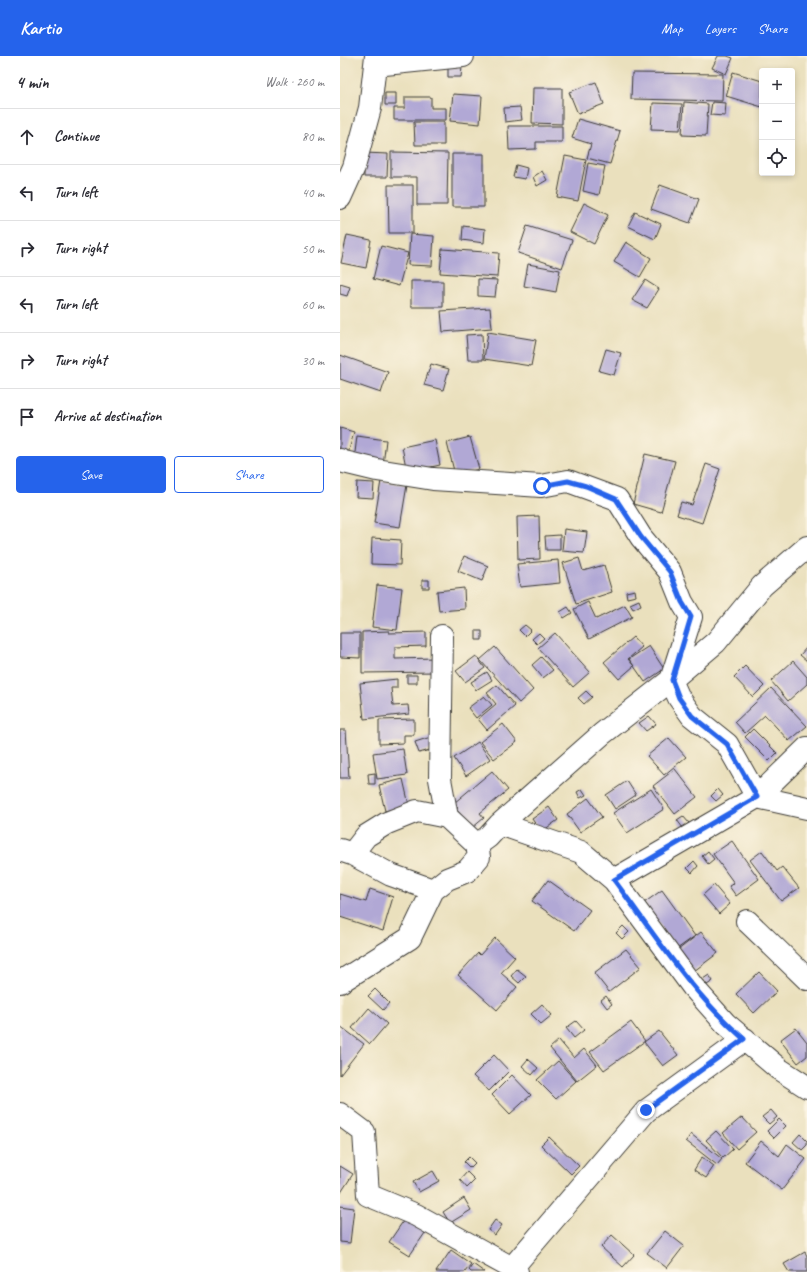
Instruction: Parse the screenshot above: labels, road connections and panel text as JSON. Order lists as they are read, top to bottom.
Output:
{
  "page": {
    "header": "Kartio",
    "nav": ["Map", "Layers", "Share"],
    "heading": ["4 min", "Walk · 260 m"],
    "map_buttons": ["+", "−"],
    "list": [
      ["Continue", "80 m"],
      ["Turn left", "40 m"],
      ["Turn right", "50 m"],
      ["Turn left", "60 m"],
      ["Turn right", "30 m"],
      "Arrive at destination"
    ],
    "buttons": ["Save", "Share"]
  }
}
